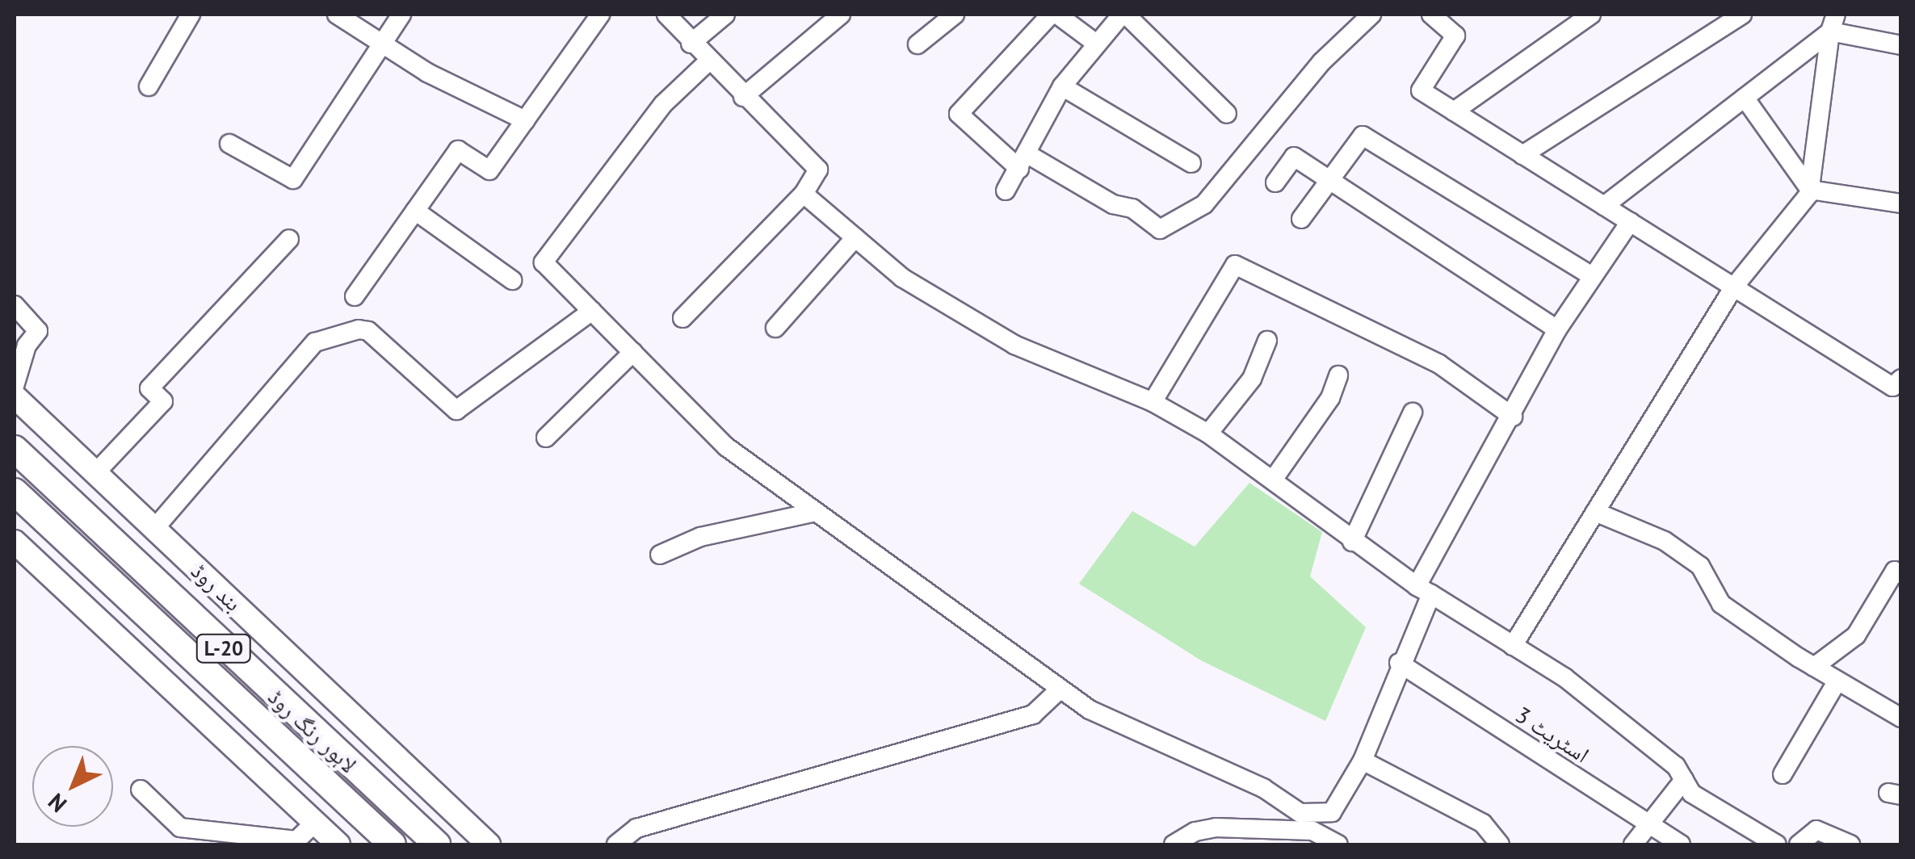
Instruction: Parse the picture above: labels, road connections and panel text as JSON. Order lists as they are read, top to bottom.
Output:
{
  "streets": {
    "highway": ["L-20", "لاہور رنگ روڈ"],
    "main road": ["بند روڈ"],
    "street": ["اسٹریٹ 3"]
  },
  "north": "bottom left"
}
